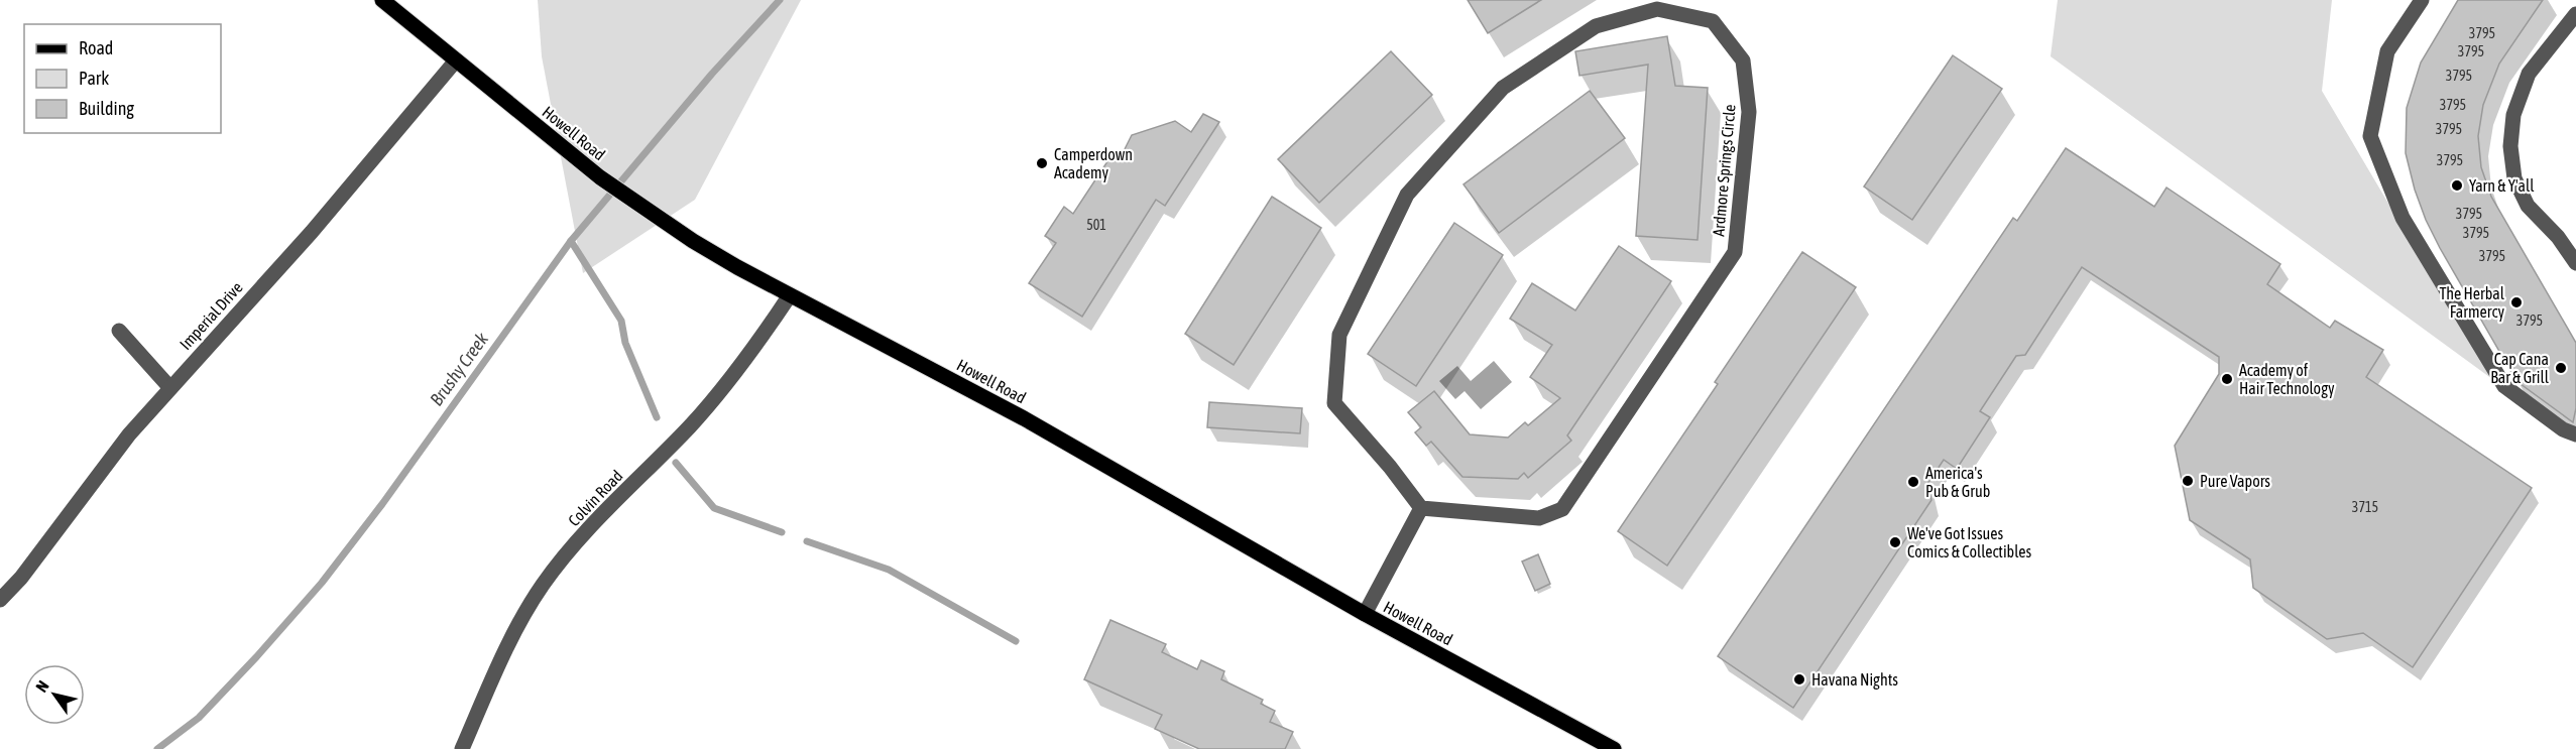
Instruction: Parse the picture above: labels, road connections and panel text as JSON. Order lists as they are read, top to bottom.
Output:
{
  "streets": {
    "main road": ["Howell Road"],
    "street": ["Ardmore Springs Circle", "Imperial Drive", "Colvin Road"]
  },
  "crossings": [
    ["Howell Road", "Imperial Drive"],
    ["Howell Road", "Colvin Road"]
  ],
  "water": ["Brushy Creek"],
  "places": [
    "Camperdown Academy",
    "Yarn & Y'all",
    "The Herbal Farmercy",
    "Cap Cana Bar & Grill",
    "Academy of Hair Technology",
    "Pure Vapors",
    "America's Pub & Grub",
    "We've Got Issues Comics & Collectibles",
    "Havana Nights"
  ],
  "house_numbers": [
    "3795",
    "3795",
    "3795",
    "3795",
    "3795",
    "3795",
    "3795",
    "501",
    "3795",
    "3795",
    "3795",
    "3715"
  ],
  "legend": ["Road", "Park", "Building"],
  "north": "top left"
}
